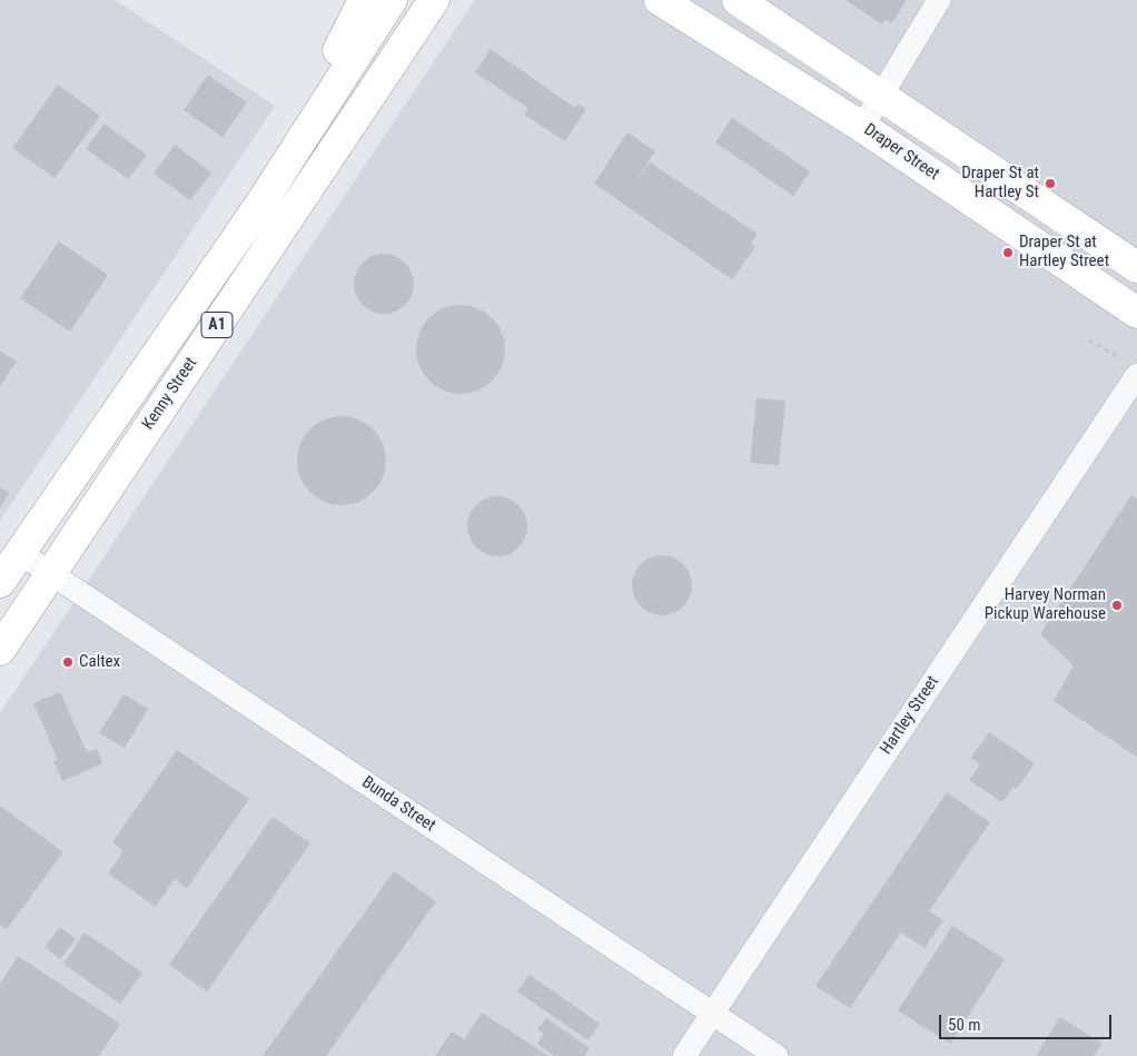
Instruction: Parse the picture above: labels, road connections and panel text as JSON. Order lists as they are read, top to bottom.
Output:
{
  "streets": {
    "main road": ["Draper Street", "A1", "Kenny Street"],
    "street": ["Hartley Street", "Bunda Street"]
  },
  "crossings": [
    ["Kenny Street", "Bunda Street"],
    ["Hartley Street", "Bunda Street"]
  ],
  "places": [
    "Draper St at Hartley St",
    "Draper St at Hartley Street",
    "Harvey Norman Pickup Warehouse",
    "Caltex"
  ],
  "scale_bar": "50 m"
}
